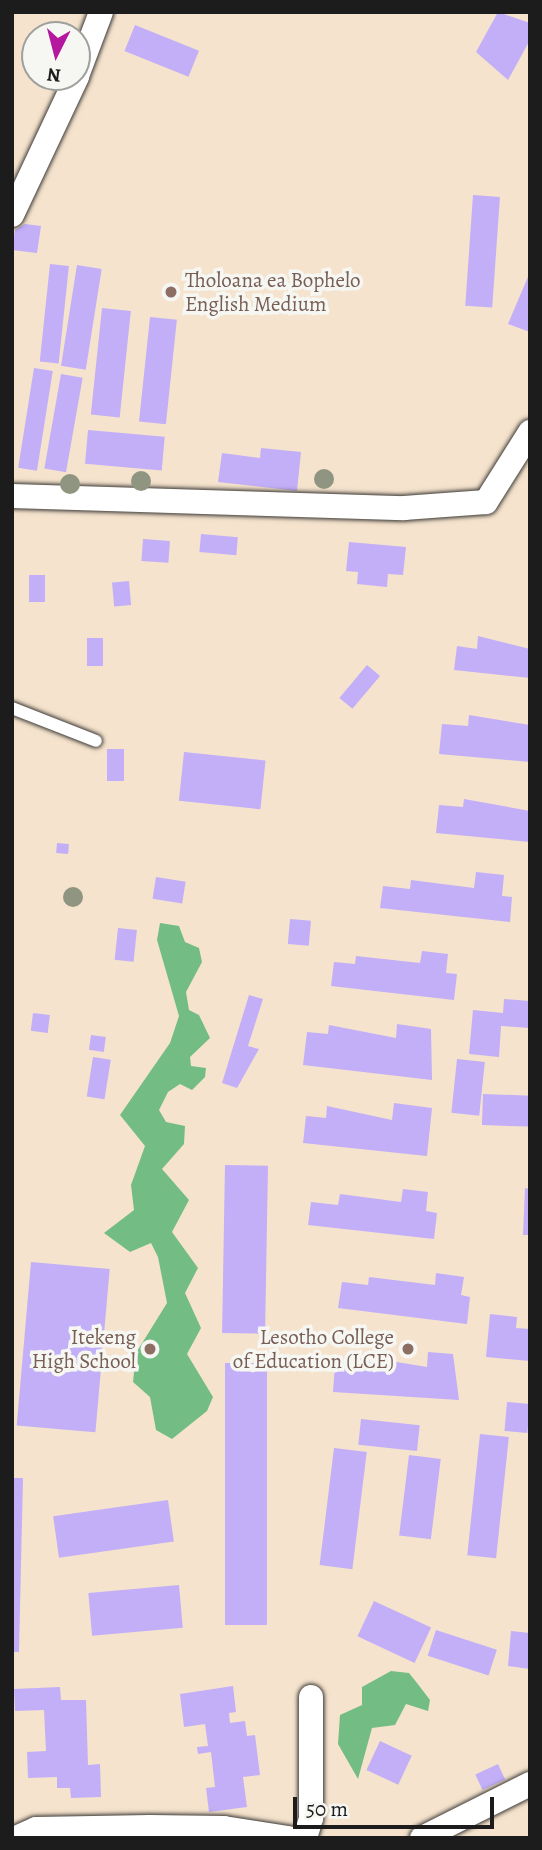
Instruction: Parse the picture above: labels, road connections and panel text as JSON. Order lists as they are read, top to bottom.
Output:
{
  "places": ["Tholoana ea Bophelo English Medium", "Itekeng High School", "Lesotho College of Education (LCE)"],
  "scale_bar": "50 m",
  "north": "bottom"
}
